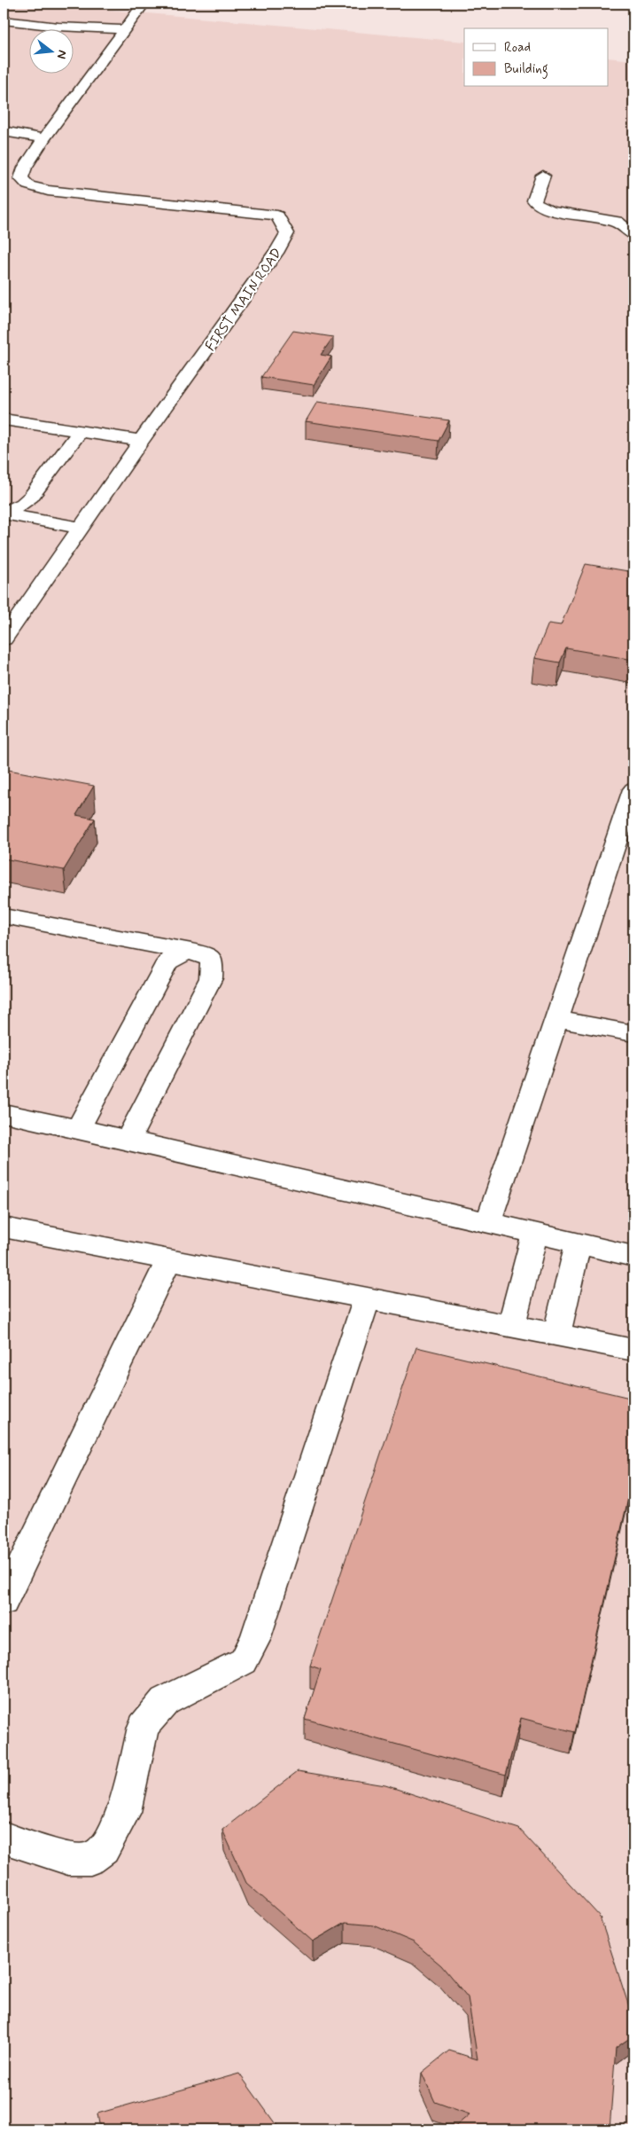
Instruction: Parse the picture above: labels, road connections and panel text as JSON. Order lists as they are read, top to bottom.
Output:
{
  "streets": {
    "street": ["FIRST MAIN ROAD"]
  },
  "legend": ["Road", "Building"],
  "north": "right"
}
